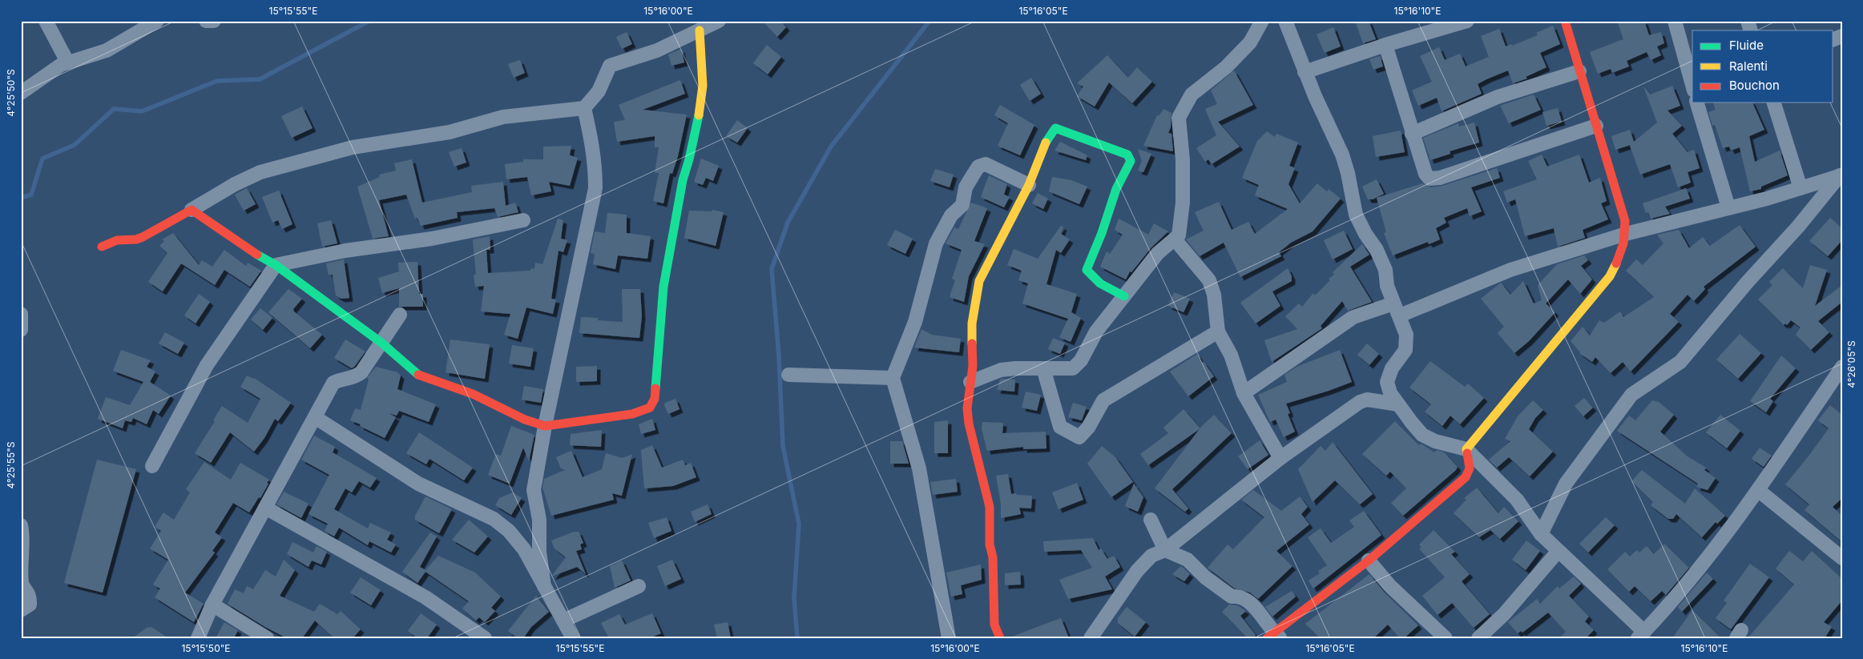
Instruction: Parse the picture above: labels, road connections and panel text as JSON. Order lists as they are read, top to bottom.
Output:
{
  "legend": ["Fluide", "Ralenti", "Bouchon"],
  "coordinates": [
    "15°15'55\"E",
    "15°16'00\"E",
    "15°16'05\"E",
    "15°16'10\"E",
    "4°25'50\"S",
    "4°26'05\"S",
    "4°25'55\"S",
    "15°15'50\"E"
  ]
}
